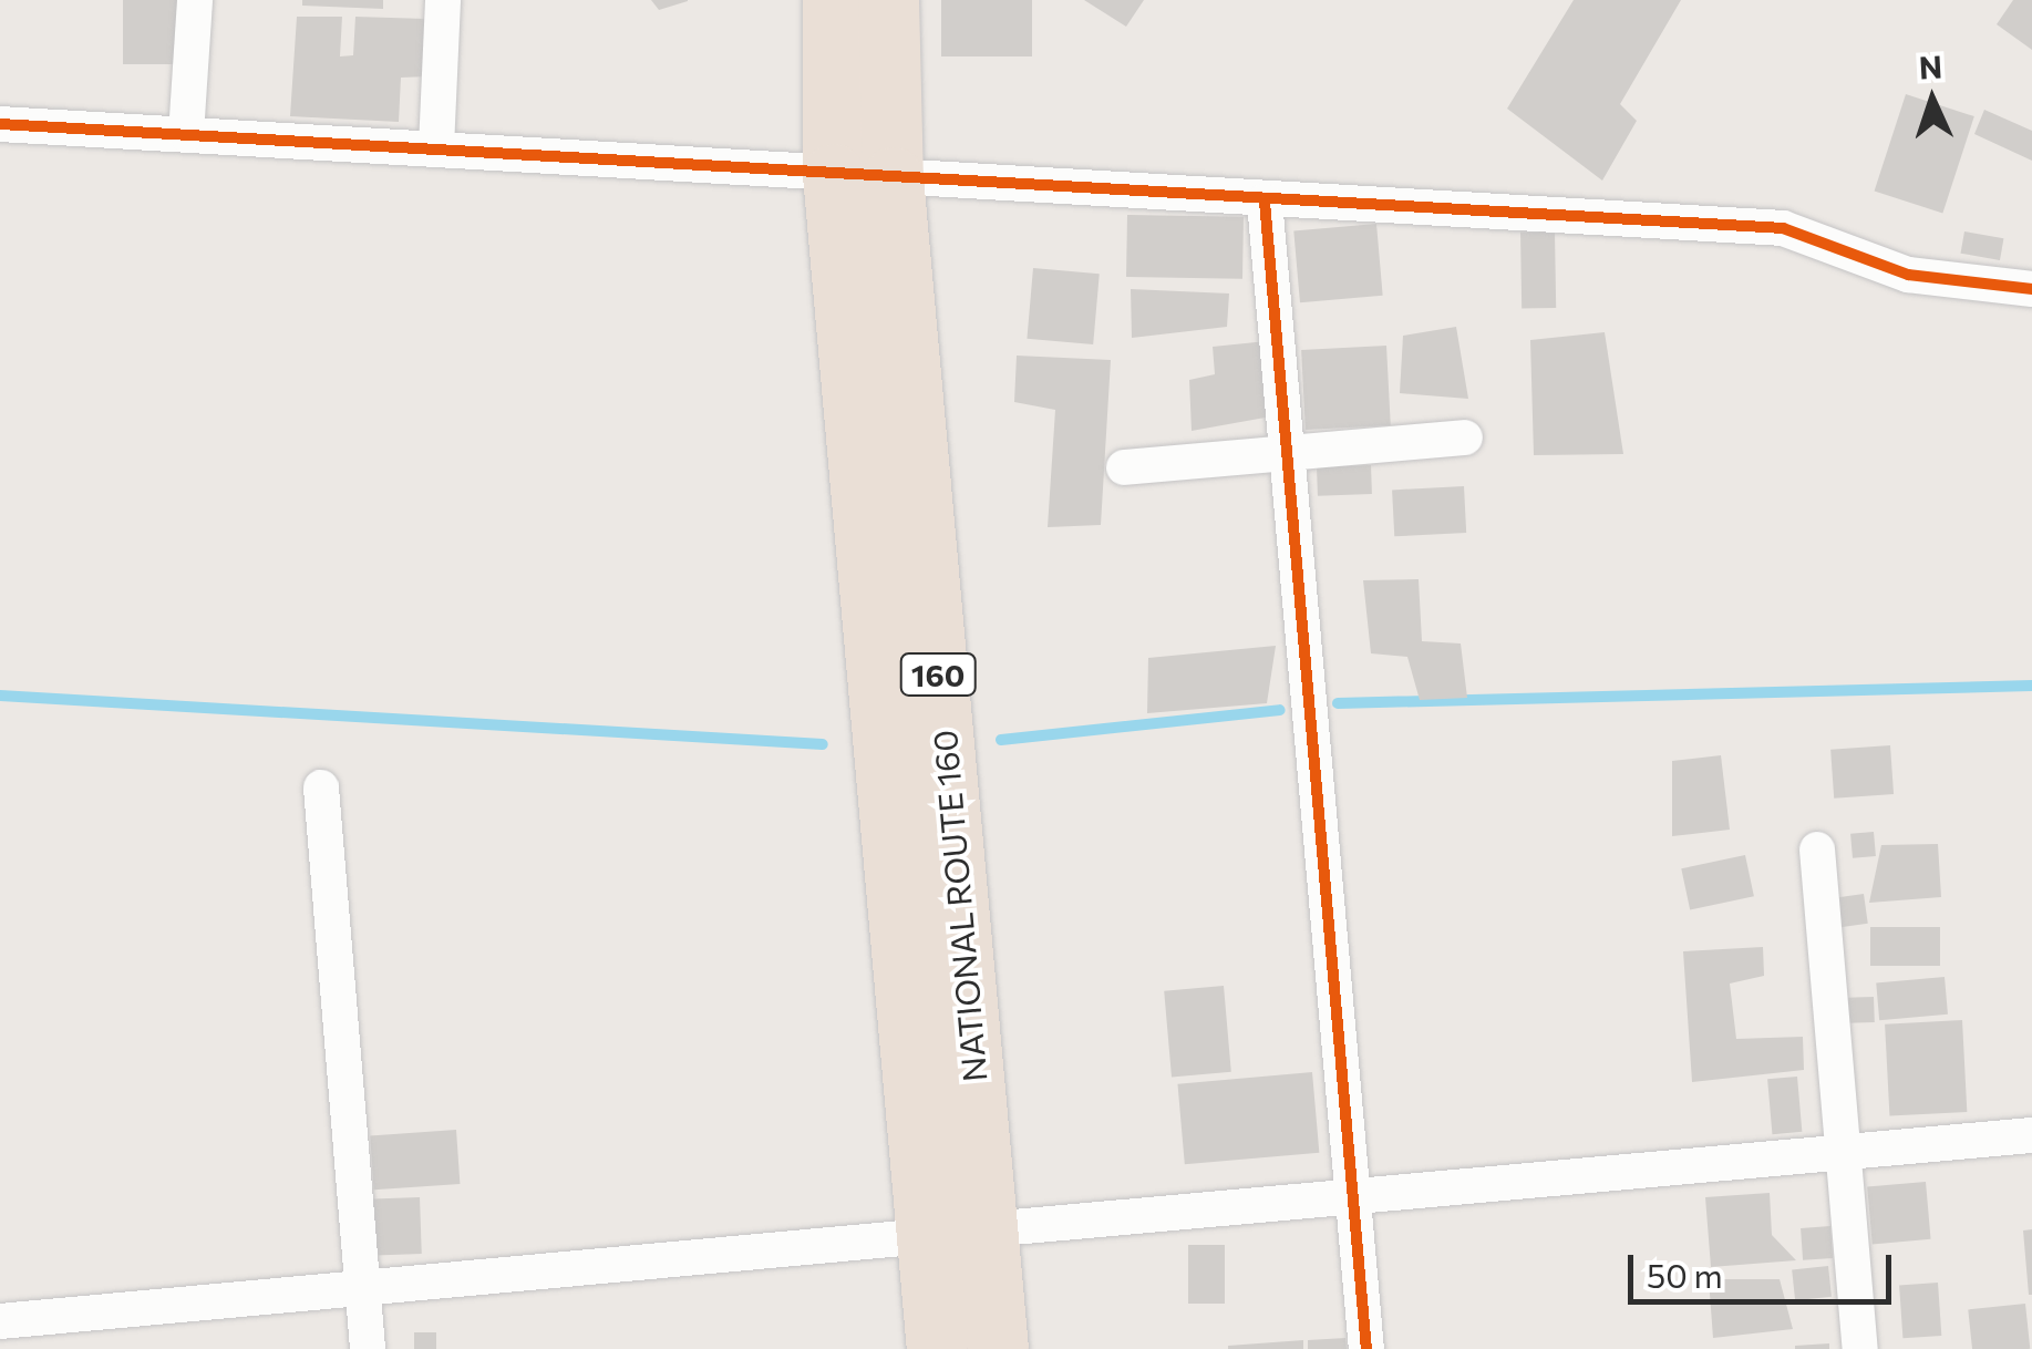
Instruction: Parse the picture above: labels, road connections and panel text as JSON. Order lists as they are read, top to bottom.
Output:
{
  "streets": {
    "highway": ["160", "NATIONAL ROUTE 160"]
  },
  "scale_bar": "50 m",
  "north": "top"
}
